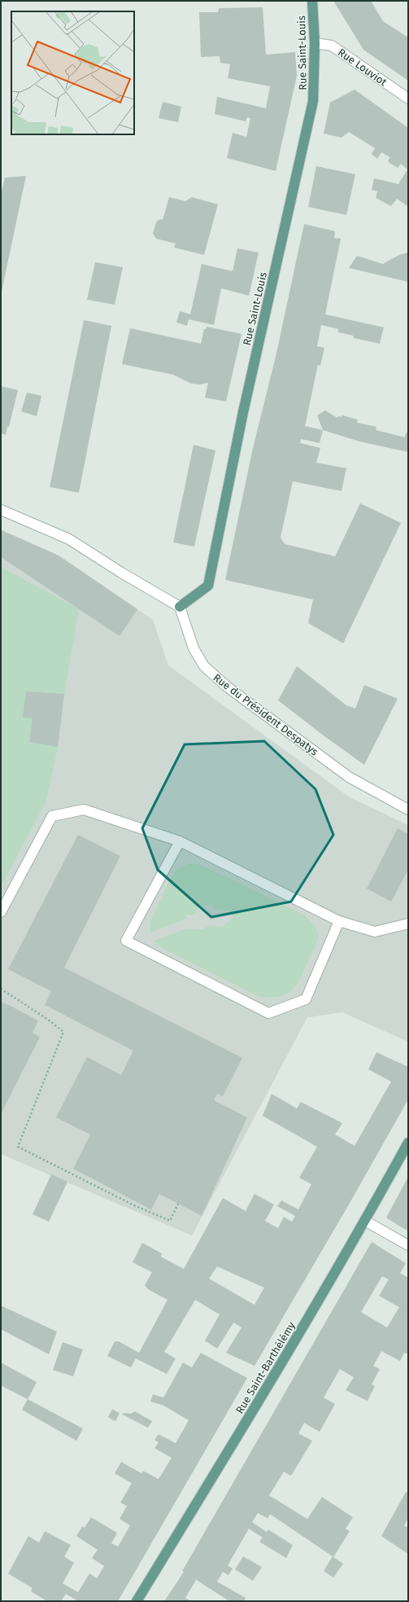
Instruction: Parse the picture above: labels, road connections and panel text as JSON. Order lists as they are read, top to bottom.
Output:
{
  "streets": {
    "main road": ["Rue Saint-Louis", "Rue Saint-Barthélémy"],
    "street": ["Rue Louviot", "Rue du Président Despatys"]
  },
  "crossings": [
    ["Rue Saint-Louis", "Rue Louviot"],
    ["Rue Saint-Louis", "Rue du Président Despatys"]
  ]
}
